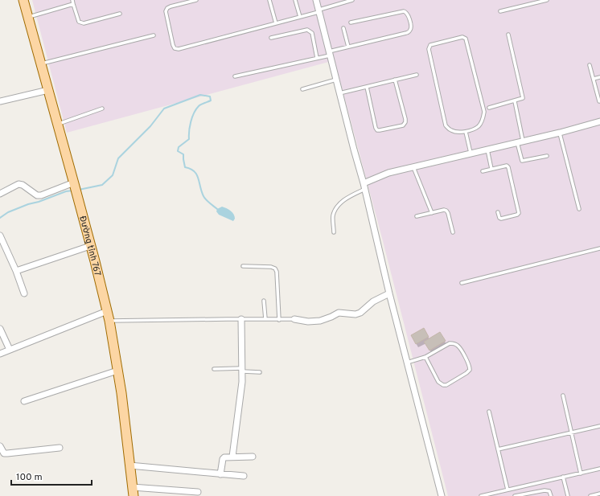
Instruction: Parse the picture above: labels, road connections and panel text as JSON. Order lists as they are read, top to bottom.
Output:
{
  "streets": {
    "main road": ["Đường tỉnh 767"]
  },
  "scale_bar": "100 m"
}
